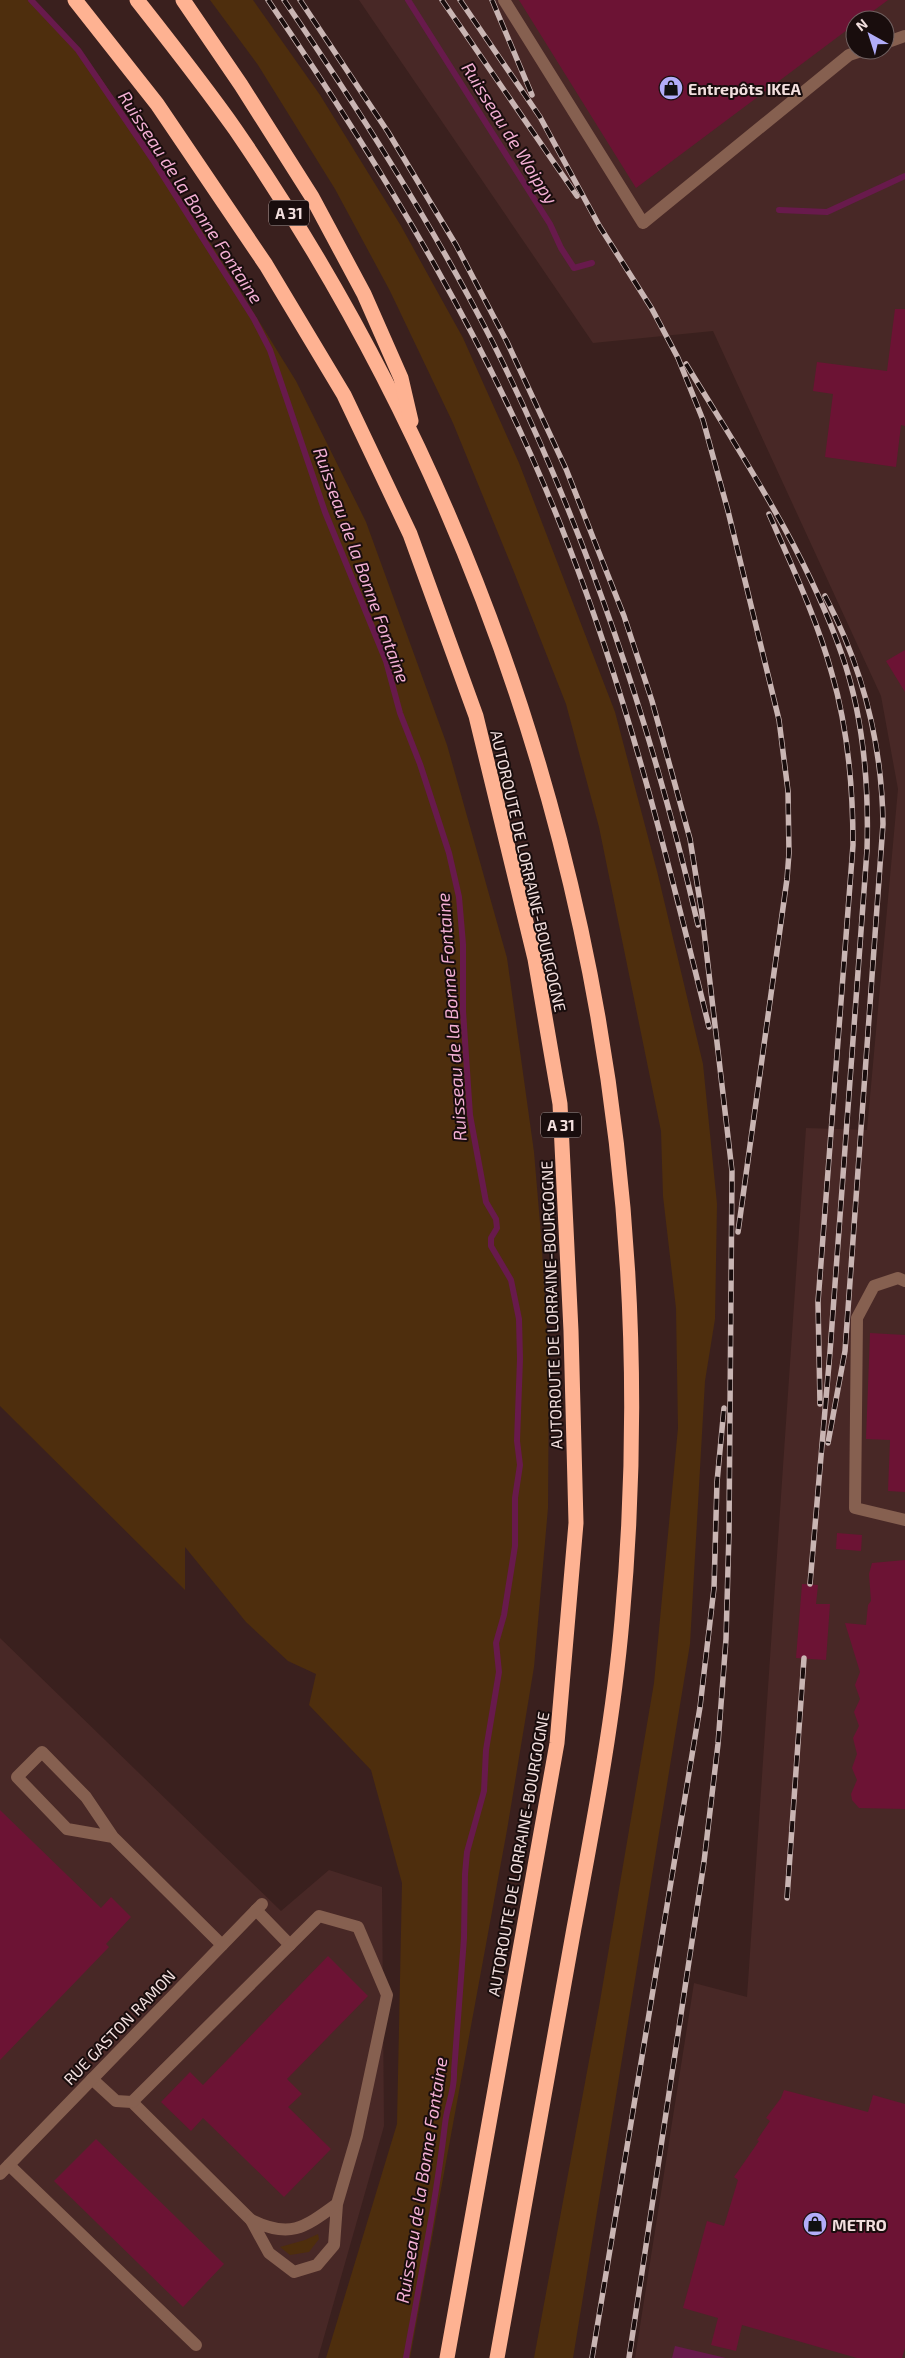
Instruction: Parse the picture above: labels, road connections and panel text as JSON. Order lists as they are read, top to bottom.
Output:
{
  "streets": {
    "highway": ["A 31", "AUTOROUTE DE LORRAINE-BOURGOGNE"],
    "street": ["RUE GASTON RAMON"]
  },
  "water": ["Ruisseau de Woippy", "Ruisseau de la Bonne Fontaine"],
  "places": {
    "shop": ["Entrepôts IKEA", "METRO"]
  },
  "north": "top left"
}
